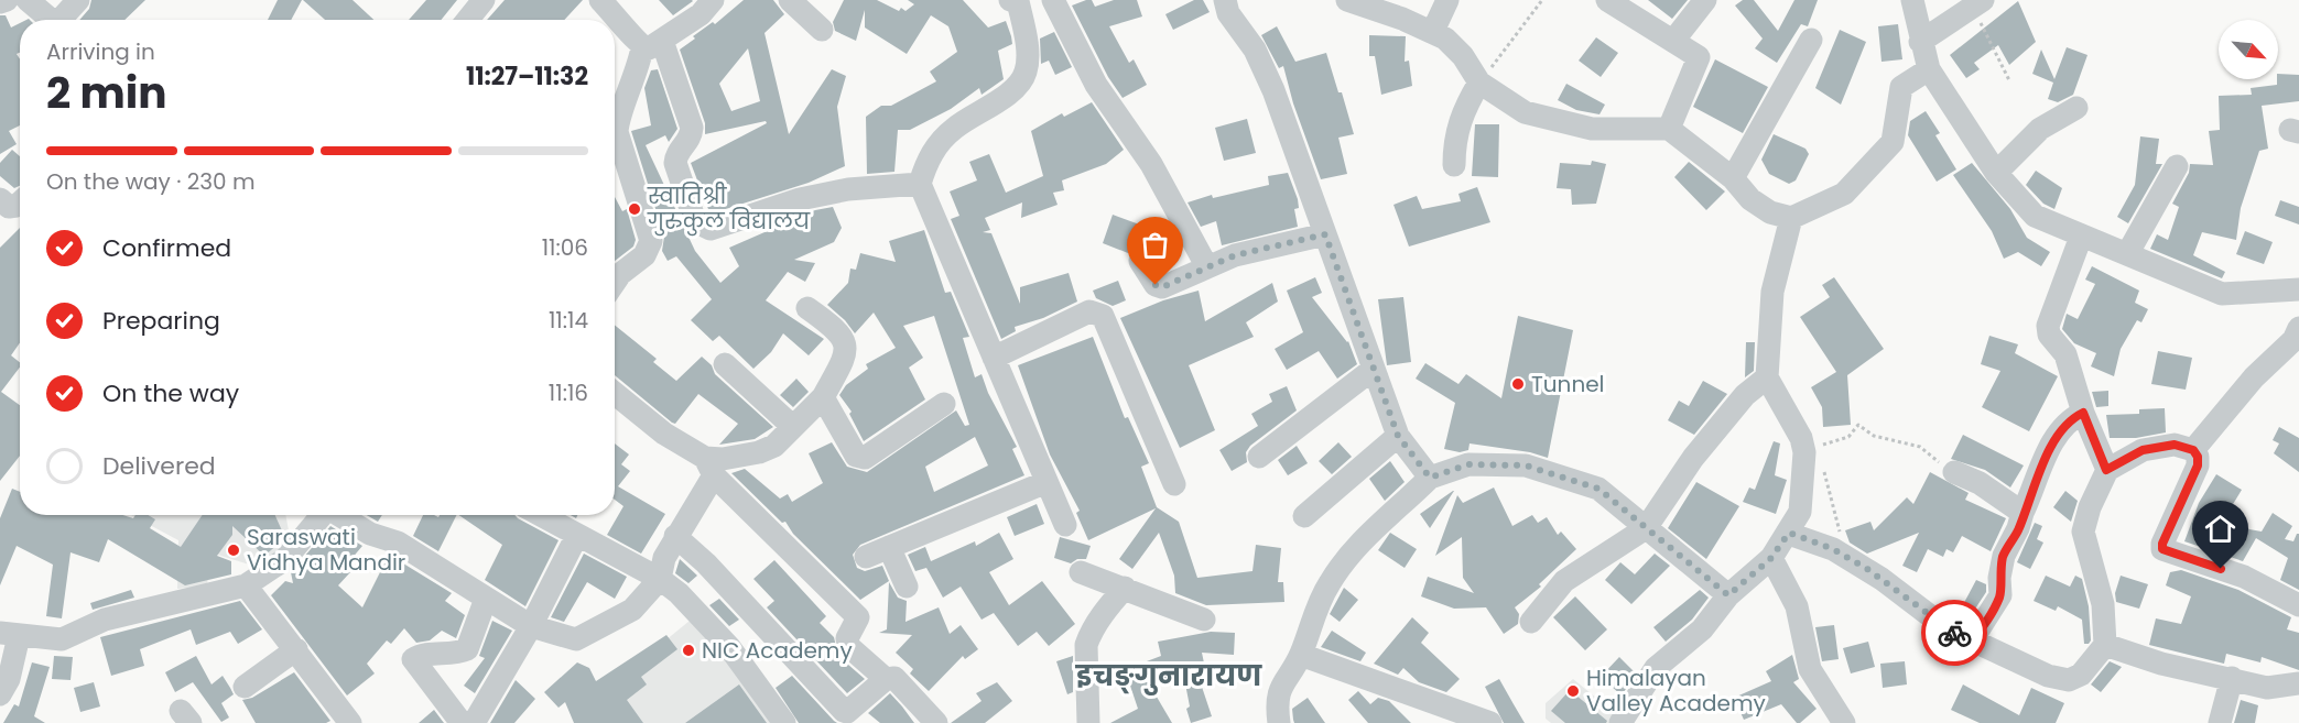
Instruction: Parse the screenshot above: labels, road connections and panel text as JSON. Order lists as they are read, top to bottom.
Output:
{
  "districts": ["इचङ्गुनारायण"],
  "places": [
    "स्वातिश्री गुरुकुल विद्यालय",
    "Tunnel",
    "Saraswati Vidhya Mandir",
    "NIC Academy",
    "Himalayan Valley Academy"
  ],
  "north": "bottom right",
  "page": {
    "heading": ["2 min", "Arriving in", "11:27–11:32"],
    "bar": "On the way · 230 m",
    "list": [
      ["Confirmed", "11:06"],
      ["Preparing", "11:14"],
      ["On the way", "11:16"],
      "Delivered"
    ]
  }
}
